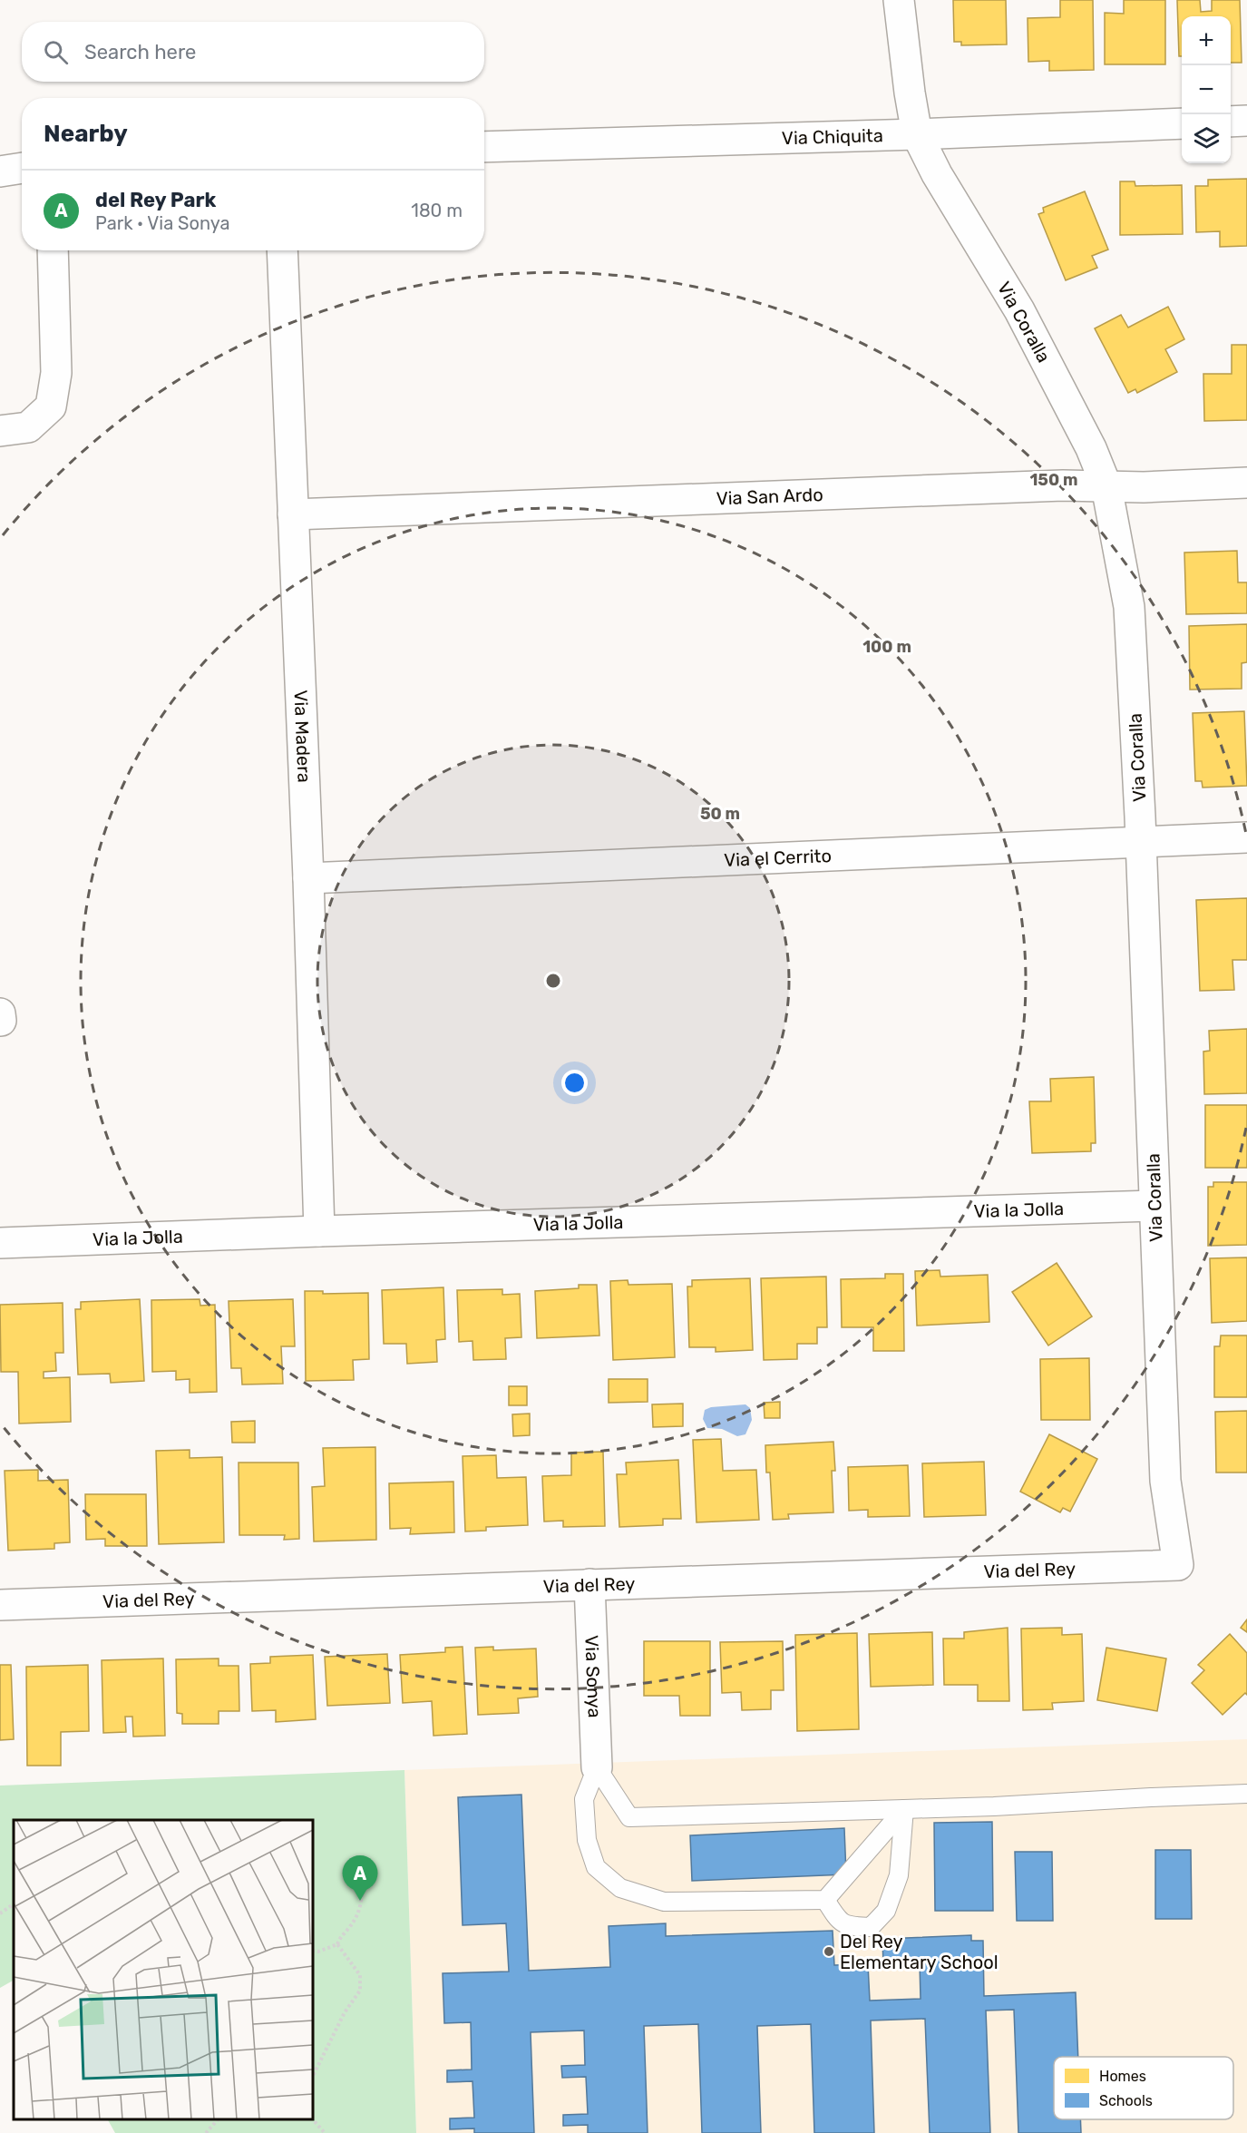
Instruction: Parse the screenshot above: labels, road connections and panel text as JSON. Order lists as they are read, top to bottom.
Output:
{
  "streets": {
    "street": [
      "Via Chiquita",
      "Via Coralla",
      "Via San Ardo",
      "Via Madera",
      "Via el Cerrito",
      "Via la Jolla",
      "Via del Rey",
      "Via Sonya"
    ]
  },
  "crossings": [
    ["Via Chiquita", "Via Coralla"],
    ["Via Coralla", "Via San Ardo"],
    ["Via Coralla", "Via el Cerrito"],
    ["Via Coralla", "Via la Jolla"],
    ["Via Coralla", "Via del Rey"],
    ["Via San Ardo", "Via Madera"],
    ["Via Madera", "Via el Cerrito"],
    ["Via Madera", "Via la Jolla"],
    ["Via del Rey", "Via Sonya"]
  ],
  "places": ["Del Rey Elementary School"],
  "legend": ["Homes", "Schools"],
  "page": {
    "map_buttons": ["+", "−"],
    "search": "Search here",
    "heading": "Nearby",
    "list": [
      {
        "mark": "A",
        "name": "del Rey Park",
        "note": "Park · Via Sonya",
        "value": "180 m"
      }
    ],
    "pins": "A"
  },
  "rings": ["150 m", "100 m", "50 m"]
}
